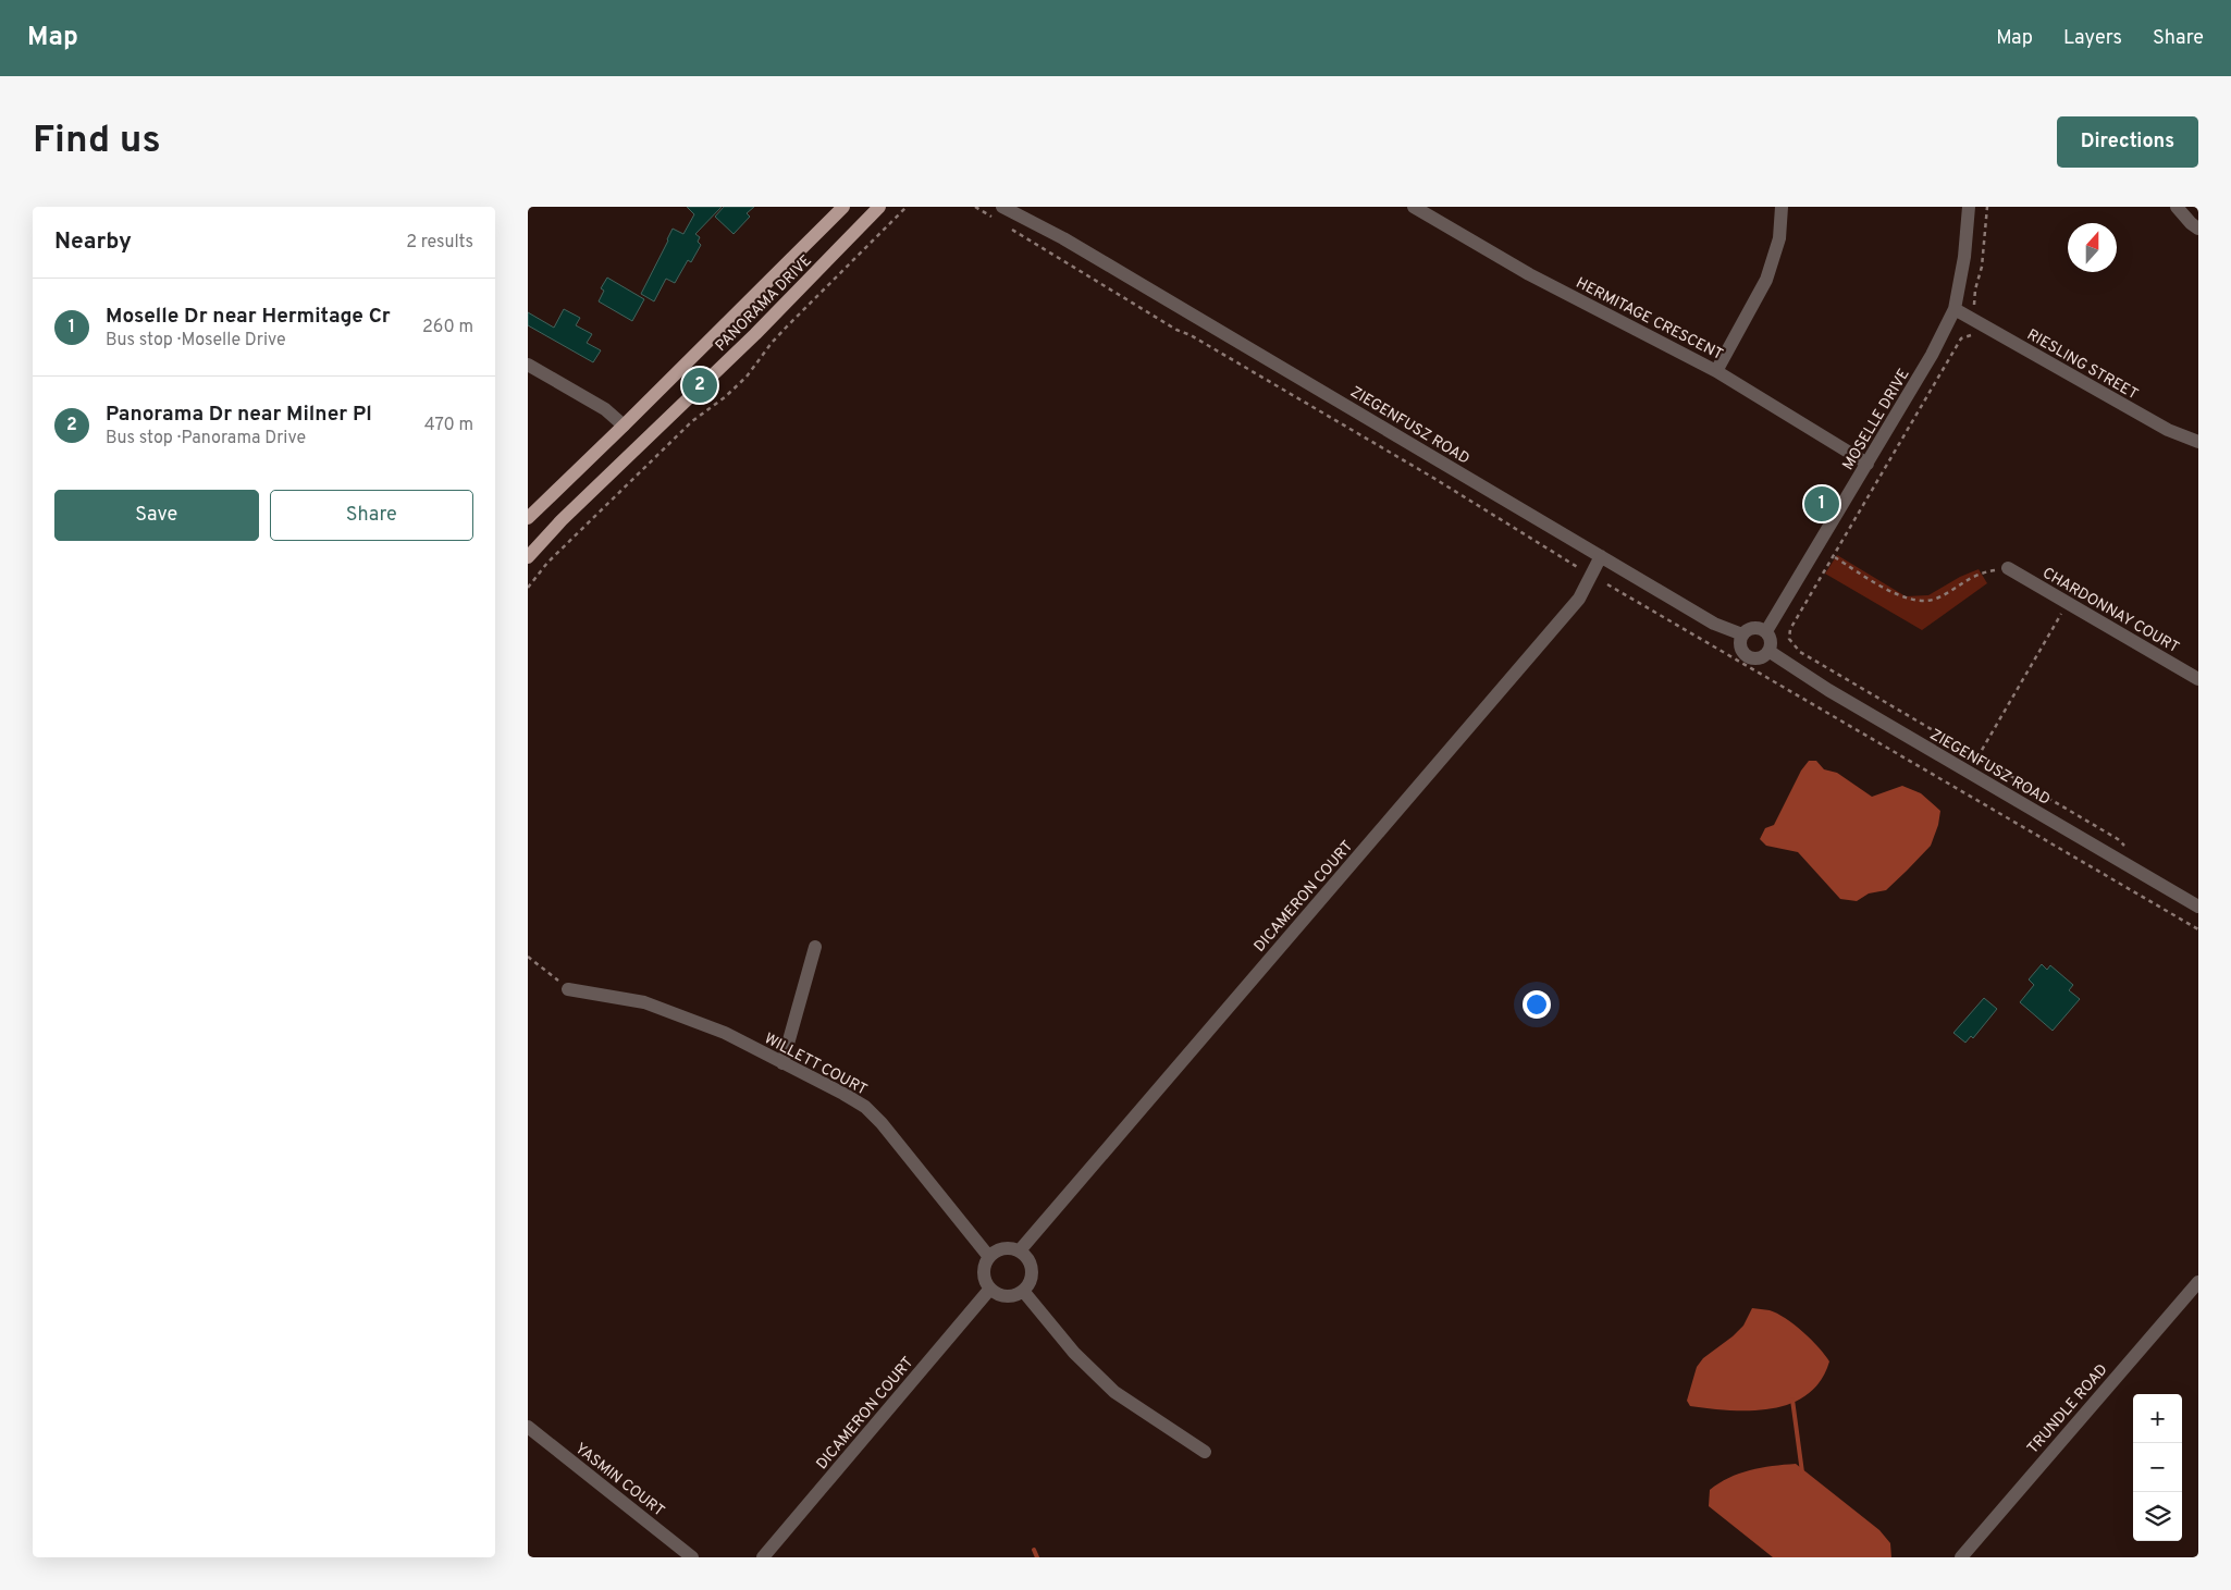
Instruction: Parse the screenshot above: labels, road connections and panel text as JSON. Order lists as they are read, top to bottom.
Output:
{
  "streets": {
    "main road": ["PANORAMA DRIVE"],
    "street": [
      "HERMITAGE CRESCENT",
      "RIESLING STREET",
      "MOSELLE DRIVE",
      "ZIEGENFUSZ ROAD",
      "CHARDONNAY COURT",
      "DICAMERON COURT",
      "WILLETT COURT",
      "TRUNDLE ROAD",
      "YASMIN COURT"
    ]
  },
  "crossings": [
    ["HERMITAGE CRESCENT", "MOSELLE DRIVE"],
    ["RIESLING STREET", "MOSELLE DRIVE"],
    ["MOSELLE DRIVE", "ZIEGENFUSZ ROAD"],
    ["ZIEGENFUSZ ROAD", "DICAMERON COURT"],
    ["DICAMERON COURT", "WILLETT COURT"]
  ],
  "north": "top",
  "page": {
    "header": "Map",
    "nav": ["Map", "Layers", "Share"],
    "buttons": [
      "Directions",
      ["Save", "Share"]
    ],
    "title": "Find us",
    "heading": ["Nearby", "2 results"],
    "list": [
      {
        "mark": "1",
        "name": "Moselle Dr near Hermitage Cr",
        "note": "Bus stop · Moselle Drive",
        "value": "260 m"
      },
      {
        "mark": "2",
        "name": "Panorama Dr near Milner Pl",
        "note": "Bus stop · Panorama Drive",
        "value": "470 m"
      }
    ],
    "pins": ["2", "1"],
    "map_buttons": ["+", "−"]
  }
}
